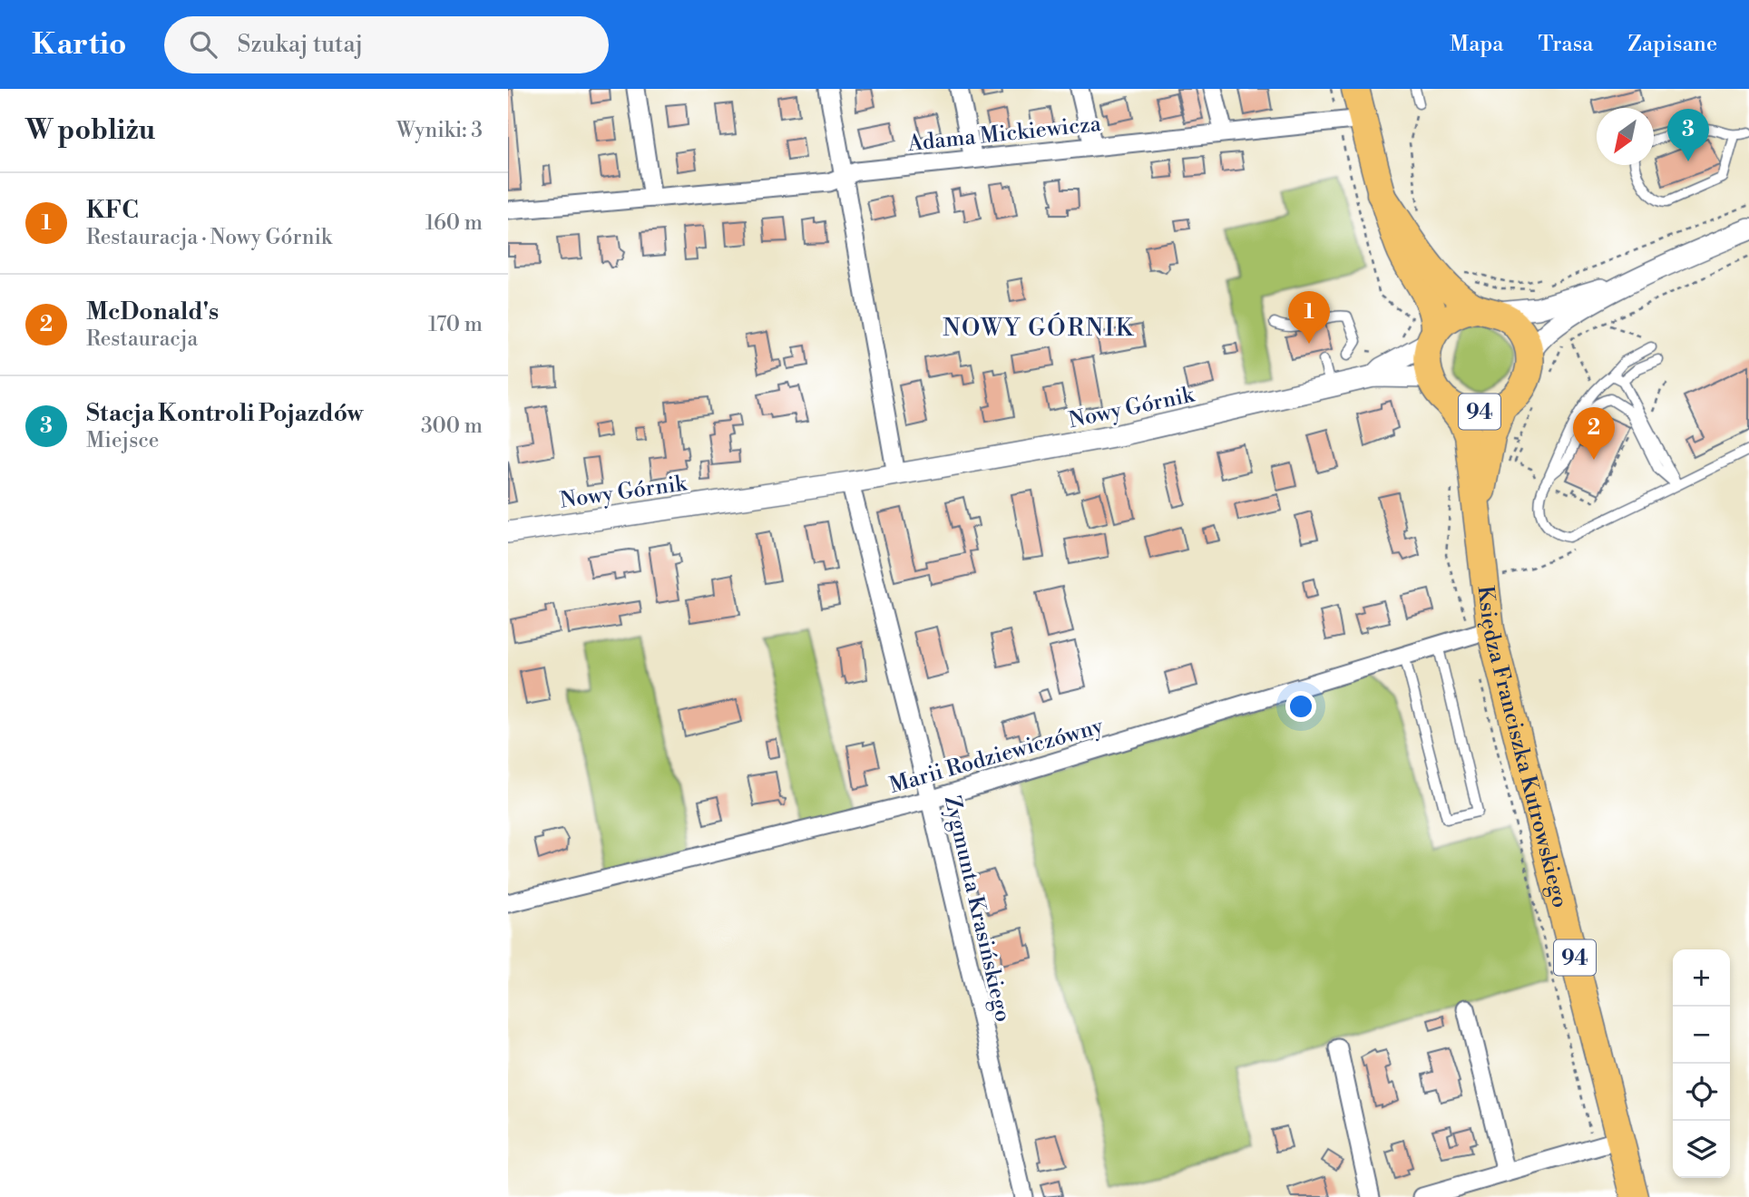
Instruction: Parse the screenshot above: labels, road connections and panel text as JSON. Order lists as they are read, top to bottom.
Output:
{
  "streets": {
    "main road": ["94", "Księdza Franciszka Kutrowskiego"],
    "street": [
      "Adama Mickiewicza",
      "Nowy Górnik",
      "Marii Rodziewiczówny",
      "Zygmunta Krasińskiego"
    ]
  },
  "crossings": [
    ["Nowy Górnik", "94"],
    ["Nowy Górnik", "Księdza Franciszka Kutrowskiego"],
    ["Nowy Górnik", "Zygmunta Krasińskiego"],
    ["94", "Księdza Franciszka Kutrowskiego"],
    ["Księdza Franciszka Kutrowskiego", "Marii Rodziewiczówny"],
    ["Marii Rodziewiczówny", "Zygmunta Krasińskiego"]
  ],
  "districts": ["NOWY GÓRNIK"],
  "north": "bottom left",
  "page": {
    "header": "Kartio",
    "search": "Szukaj tutaj",
    "nav": ["Mapa", "Trasa", "Zapisane"],
    "heading": ["W pobliżu", "Wyniki: 3"],
    "pins": ["3", "1", "2"],
    "list": [
      {
        "mark": "1",
        "name": "KFC",
        "note": "Restauracja · Nowy Górnik",
        "value": "160 m"
      },
      {
        "mark": "2",
        "name": "McDonald's",
        "note": "Restauracja",
        "value": "170 m"
      },
      {
        "mark": "3",
        "name": "Stacja Kontroli Pojazdów",
        "note": "Miejsce",
        "value": "300 m"
      }
    ],
    "map_buttons": ["+", "−"]
  }
}
